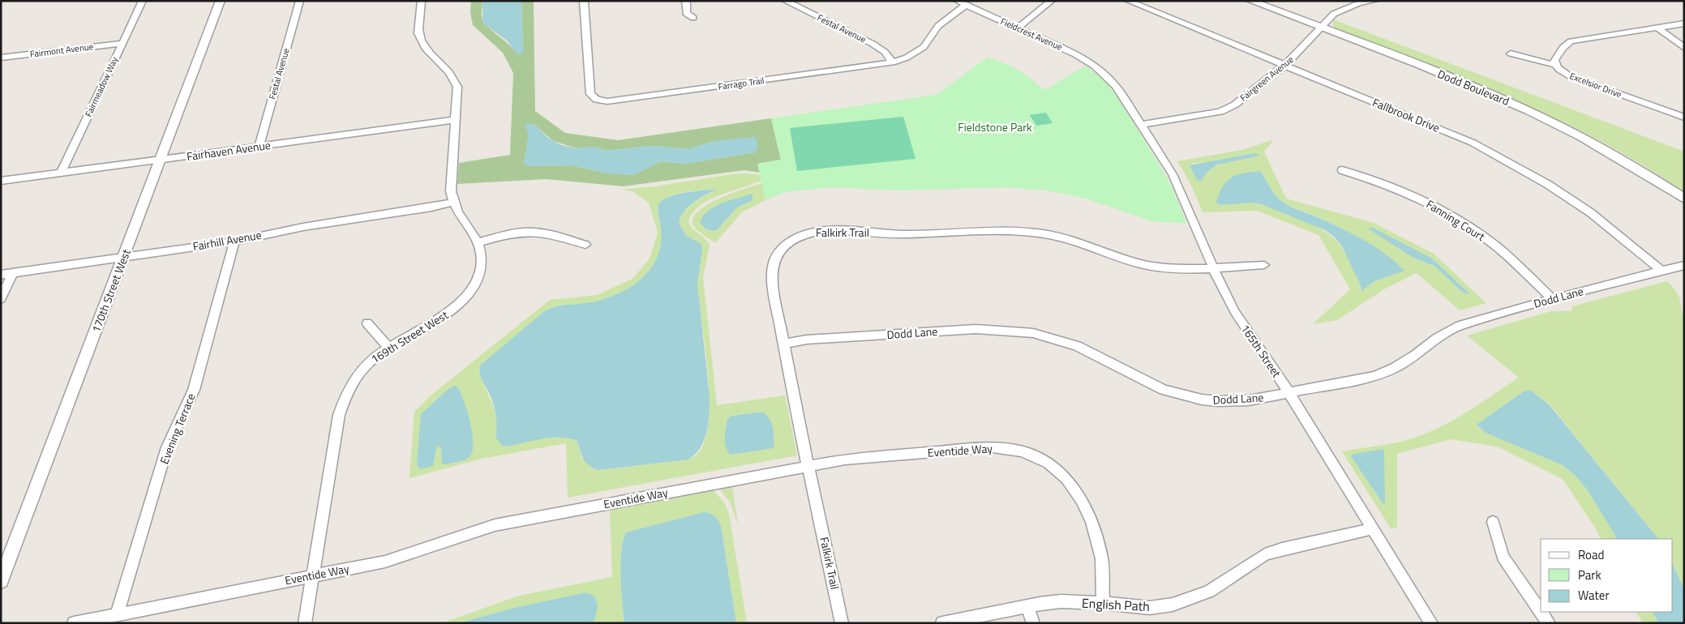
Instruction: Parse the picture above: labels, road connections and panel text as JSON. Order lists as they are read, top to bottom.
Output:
{
  "streets": {
    "street": [
      "Festal Avenue",
      "Fieldcrest Avenue",
      "Fairmont Avenue",
      "Fairgreen Avenue",
      "Farrago Trail",
      "Excelsior Drive",
      "Fairmeadow Way",
      "Dodd Boulevard",
      "Fallbrook Drive",
      "Fairhaven Avenue",
      "Fanning Court",
      "Falkirk Trail",
      "Fairhill Avenue",
      "170th Street West",
      "Dodd Lane",
      "169th Street West",
      "165th Street",
      "Evening Terrace",
      "Eventide Way",
      "English Path"
    ]
  },
  "crossings": [
    ["Festal Avenue", "Farrago Trail"],
    ["Festal Avenue", "Fairhaven Avenue"],
    ["Fieldcrest Avenue", "Farrago Trail"],
    ["Fieldcrest Avenue", "165th Street"],
    ["Fairmont Avenue", "Fairmeadow Way"],
    ["Fairgreen Avenue", "Dodd Boulevard"],
    ["Fairgreen Avenue", "Fallbrook Drive"],
    ["Fairgreen Avenue", "165th Street"],
    ["Fairmeadow Way", "Fairhaven Avenue"],
    ["Fallbrook Drive", "Dodd Lane"],
    ["Fairhaven Avenue", "170th Street West"],
    ["Fairhaven Avenue", "169th Street West"],
    ["Fanning Court", "Dodd Lane"],
    ["Falkirk Trail", "Dodd Lane"],
    ["Falkirk Trail", "165th Street"],
    ["Falkirk Trail", "Eventide Way"],
    ["Fairhill Avenue", "170th Street West"],
    ["Fairhill Avenue", "169th Street West"],
    ["Fairhill Avenue", "Evening Terrace"],
    ["Dodd Lane", "165th Street"],
    ["169th Street West", "Eventide Way"],
    ["165th Street", "English Path"],
    ["Evening Terrace", "Eventide Way"],
    ["Eventide Way", "English Path"]
  ],
  "parks": ["Fieldstone Park"],
  "legend": ["Road", "Park", "Water"]
}
